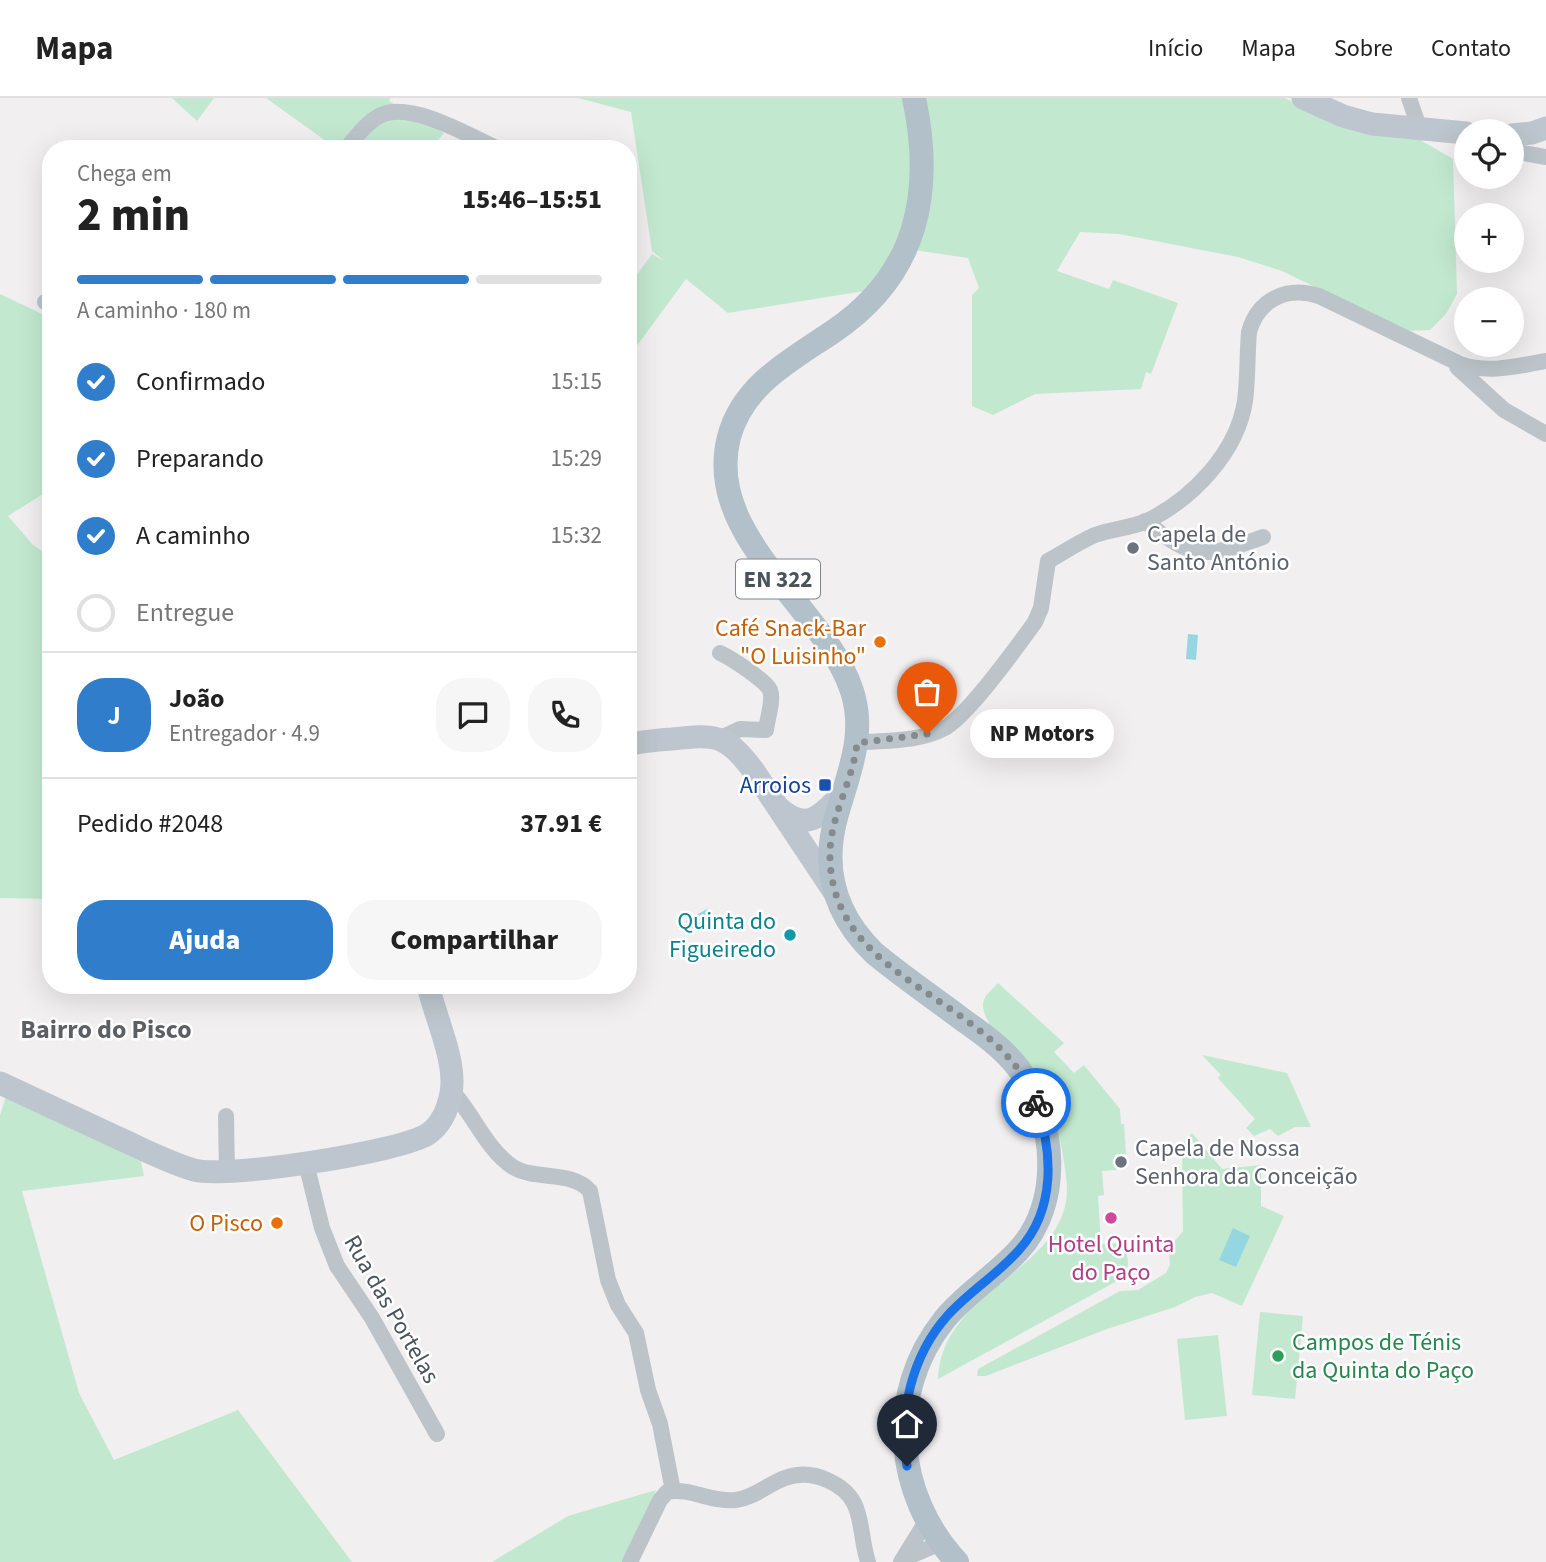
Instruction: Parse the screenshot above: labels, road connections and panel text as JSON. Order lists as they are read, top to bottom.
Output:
{
  "streets": {
    "main road": ["EN 322"],
    "street": ["Rua das Portelas"]
  },
  "districts": ["Bairro do Pisco"],
  "places": {
    "other": [
      "Capela de Santo António",
      "Café Snack-Bar \"O Luisinho\"",
      "NP Motors",
      "Quinta do Figueiredo",
      "Capela de Nossa Senhora da Conceição",
      "Hotel Quinta do Paço",
      "O Pisco",
      "Campos de Ténis da Quinta do Paço"
    ],
    "transit": ["Arroios"]
  },
  "page": {
    "header": "Mapa",
    "nav": [
      "Início",
      "Mapa",
      "Sobre",
      "Contato"
    ],
    "map_buttons": ["+", "−"],
    "heading": ["2 min", "Chega em", "15:46–15:51"],
    "panel": [
      "João",
      "Entregador · 4.9",
      "Pedido #2048",
      "37.91 €"
    ],
    "bar": "A caminho · 180 m",
    "list": [
      ["Confirmado", "15:15"],
      ["Preparando", "15:29"],
      ["A caminho", "15:32"],
      "Entregue"
    ],
    "round": "J",
    "bubble": "NP Motors",
    "buttons": ["Ajuda", "Compartilhar"]
  }
}
